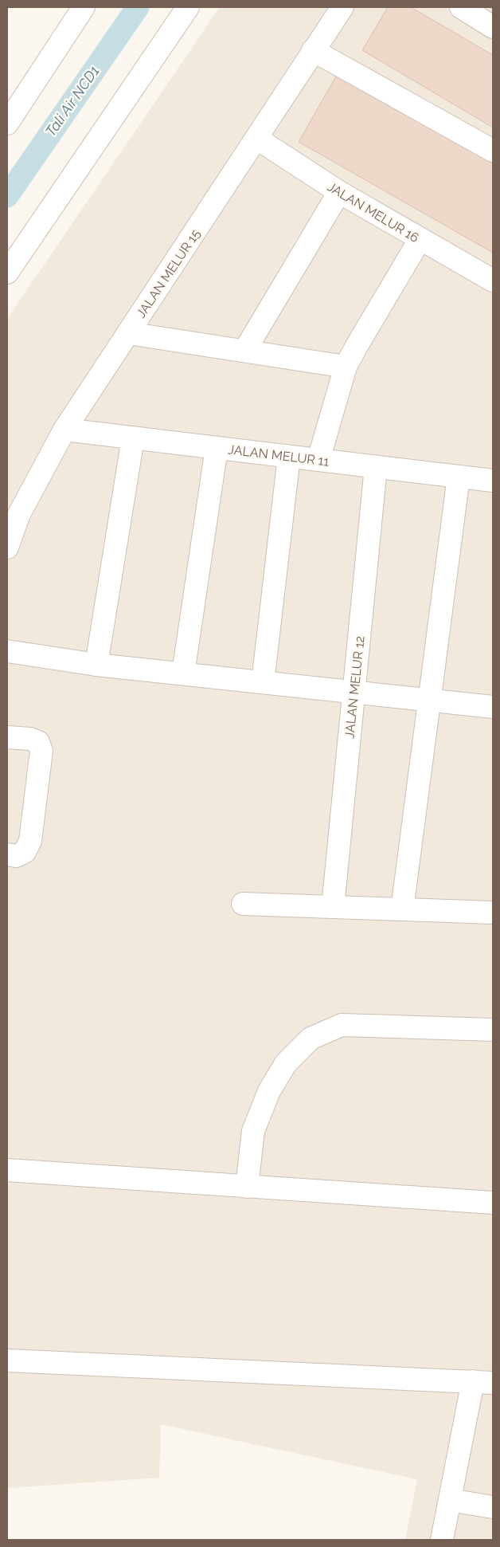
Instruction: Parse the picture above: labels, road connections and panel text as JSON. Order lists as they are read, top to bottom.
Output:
{
  "streets": {
    "street": [
      "JALAN MELUR 16",
      "JALAN MELUR 15",
      "JALAN MELUR 11",
      "JALAN MELUR 12"
    ]
  },
  "crossings": [
    ["JALAN MELUR 16", "JALAN MELUR 15"],
    ["JALAN MELUR 15", "JALAN MELUR 11"],
    ["JALAN MELUR 11", "JALAN MELUR 12"]
  ],
  "water": ["Tali Air NCD1"]
}
